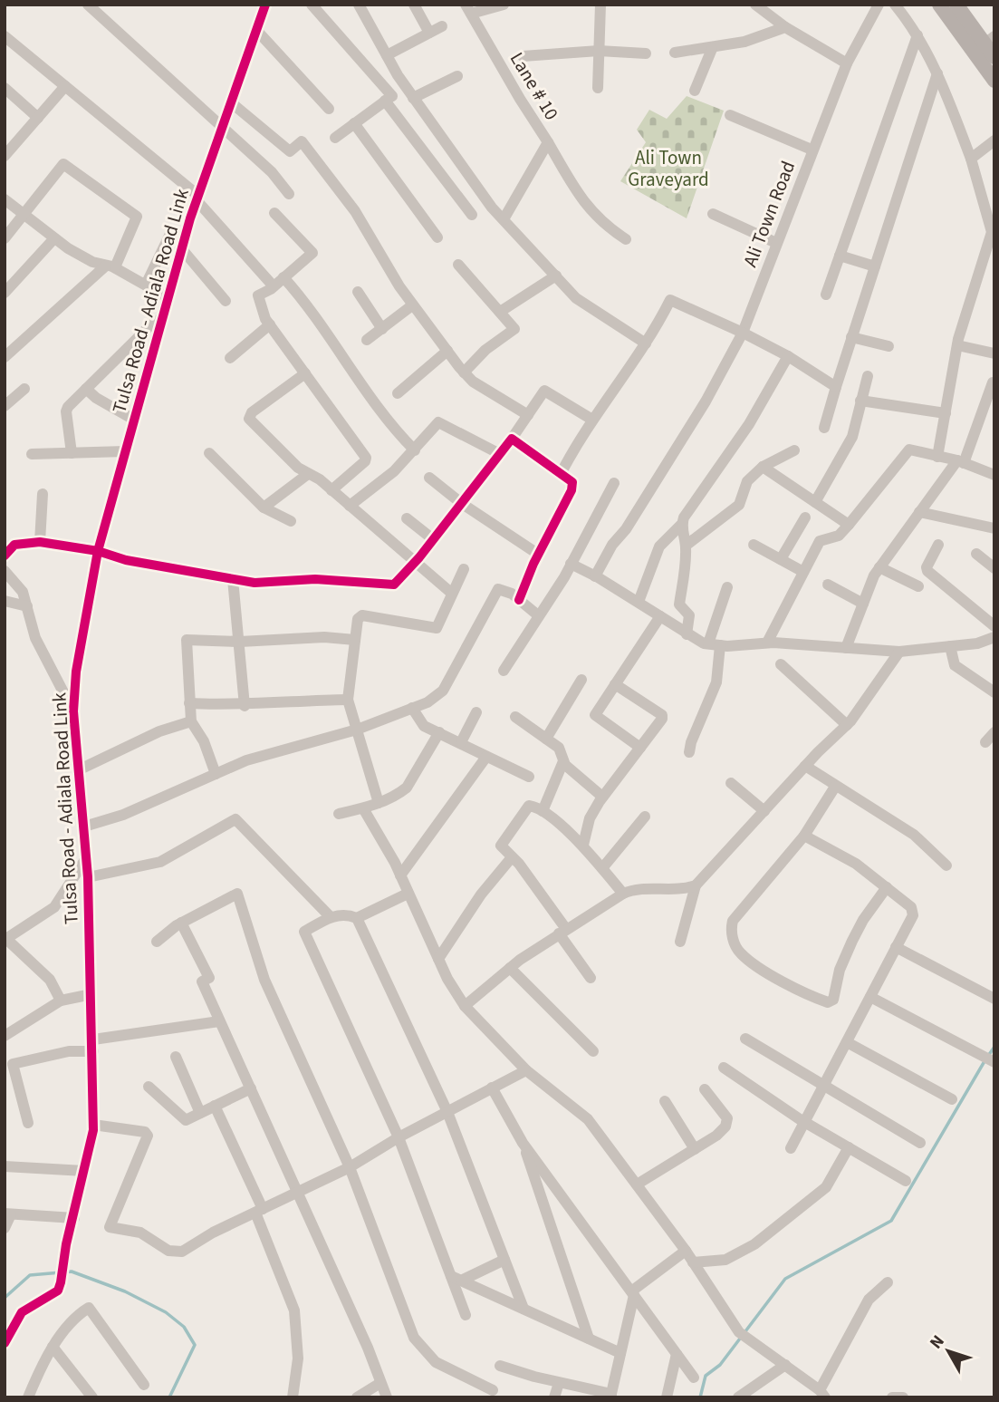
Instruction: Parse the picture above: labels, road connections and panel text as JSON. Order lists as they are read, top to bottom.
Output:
{
  "streets": {
    "street": ["Lane # 10", "Ali Town Road", "Tulsa Road - Adiala Road Link"]
  },
  "parks": ["Ali Town Graveyard"],
  "north": "top left"
}
